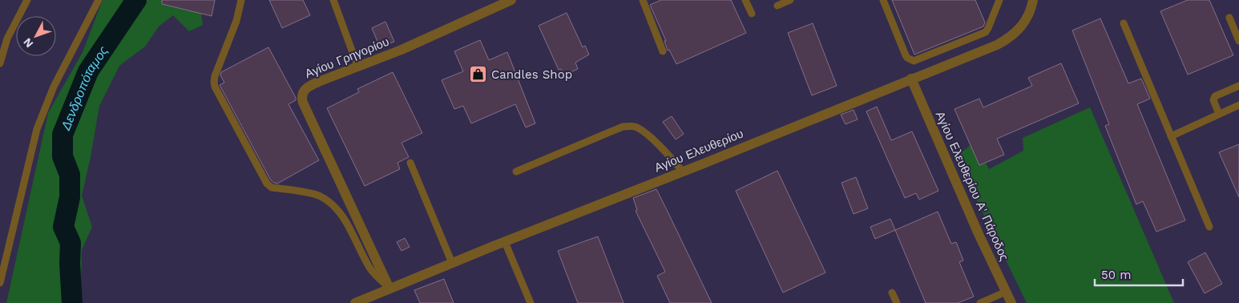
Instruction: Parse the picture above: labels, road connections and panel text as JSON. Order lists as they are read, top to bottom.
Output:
{
  "streets": {
    "street": ["Αγίου Γρηγορίου", "Αγίου Ελευθερίου", "Αγίου Ελευθερίου Α' Πάροδος"]
  },
  "crossings": [
    ["Αγίου Γρηγορίου", "Αγίου Ελευθερίου"],
    ["Αγίου Ελευθερίου", "Αγίου Ελευθερίου Α' Πάροδος"]
  ],
  "water": ["Δενδροπόταμος"],
  "places": {
    "shop": ["Candles Shop"]
  },
  "scale_bar": "50 m",
  "north": "bottom left"
}
